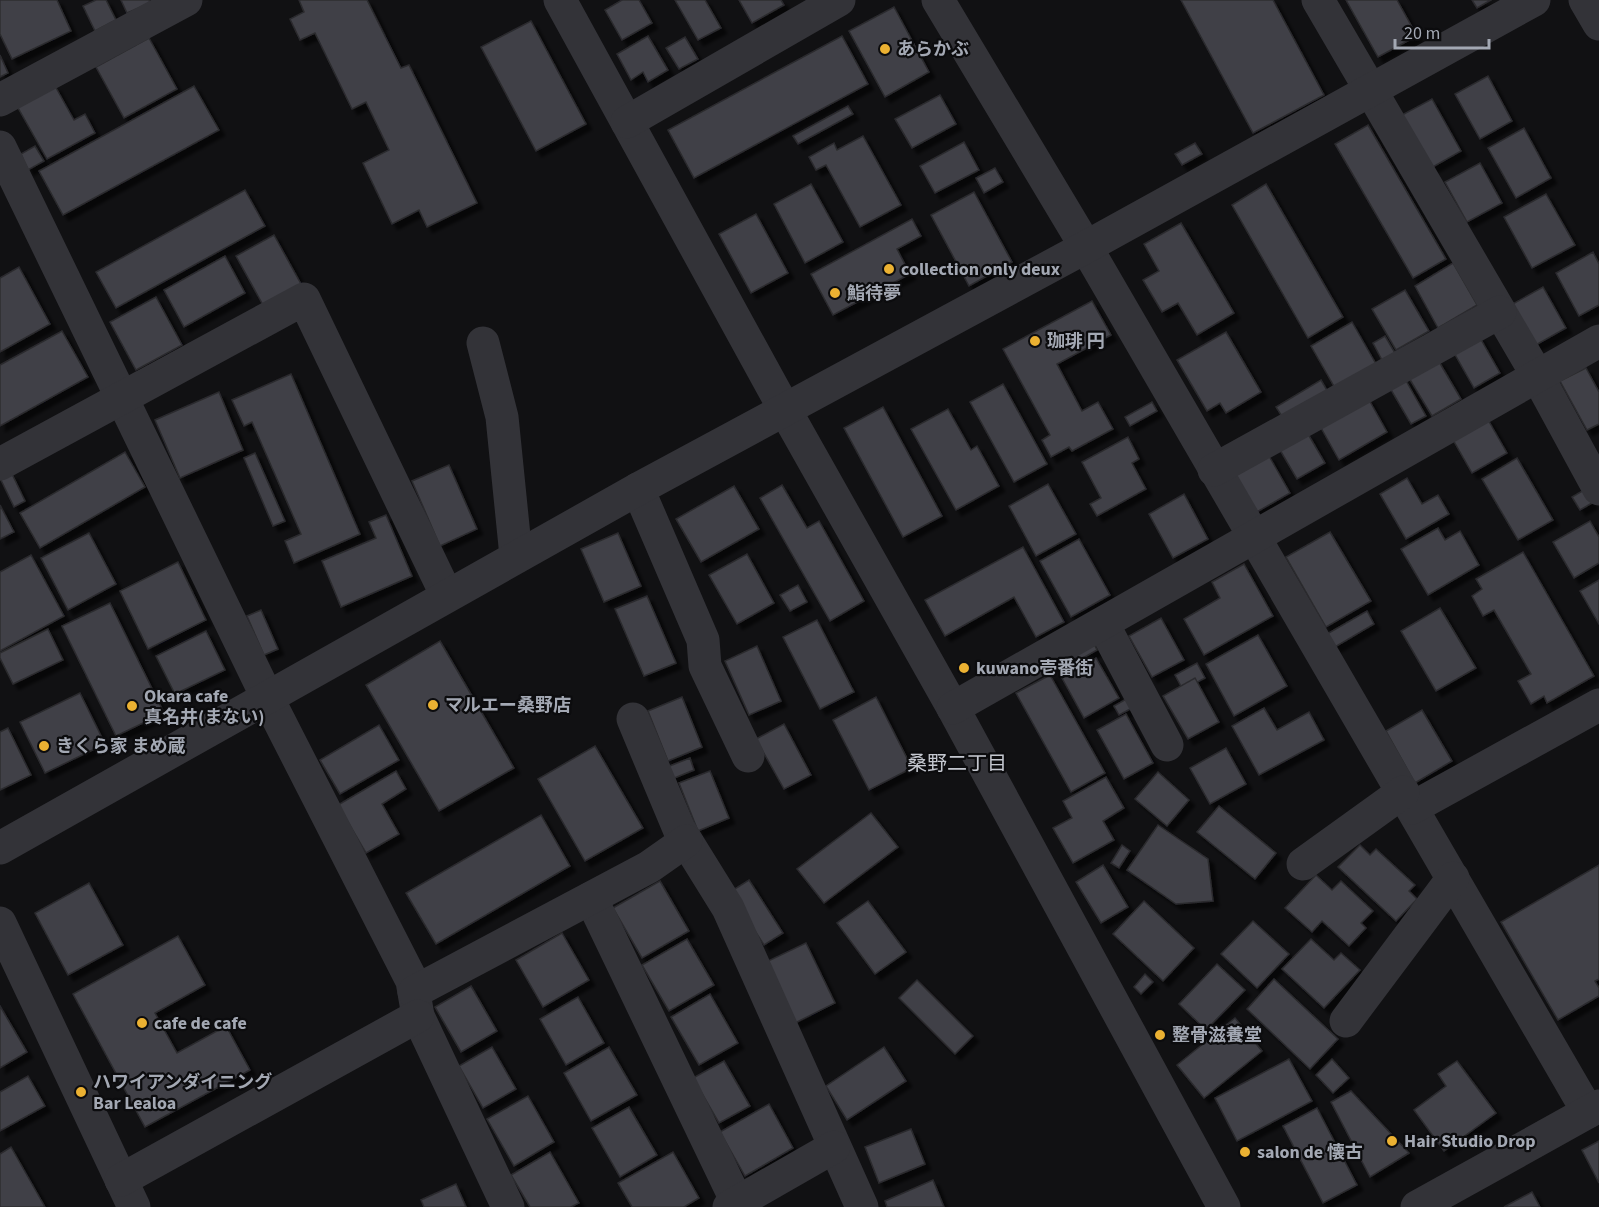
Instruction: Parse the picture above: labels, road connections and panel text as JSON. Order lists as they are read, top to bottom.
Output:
{
  "districts": ["桑野二丁目"],
  "places": [
    "あらかぶ",
    "collection only deux",
    "鮨待夢",
    "珈琲 円",
    "kuwano壱番街",
    "マルエー桑野店",
    "Okara cafe 真名井(まない)",
    "きくら家 まめ蔵",
    "cafe de cafe",
    "整骨滋養堂",
    "ハワイアンダイニング Bar Lealoa",
    "Hair Studio Drop",
    "salon de 懐古"
  ],
  "scale_bar": "20 m"
}
